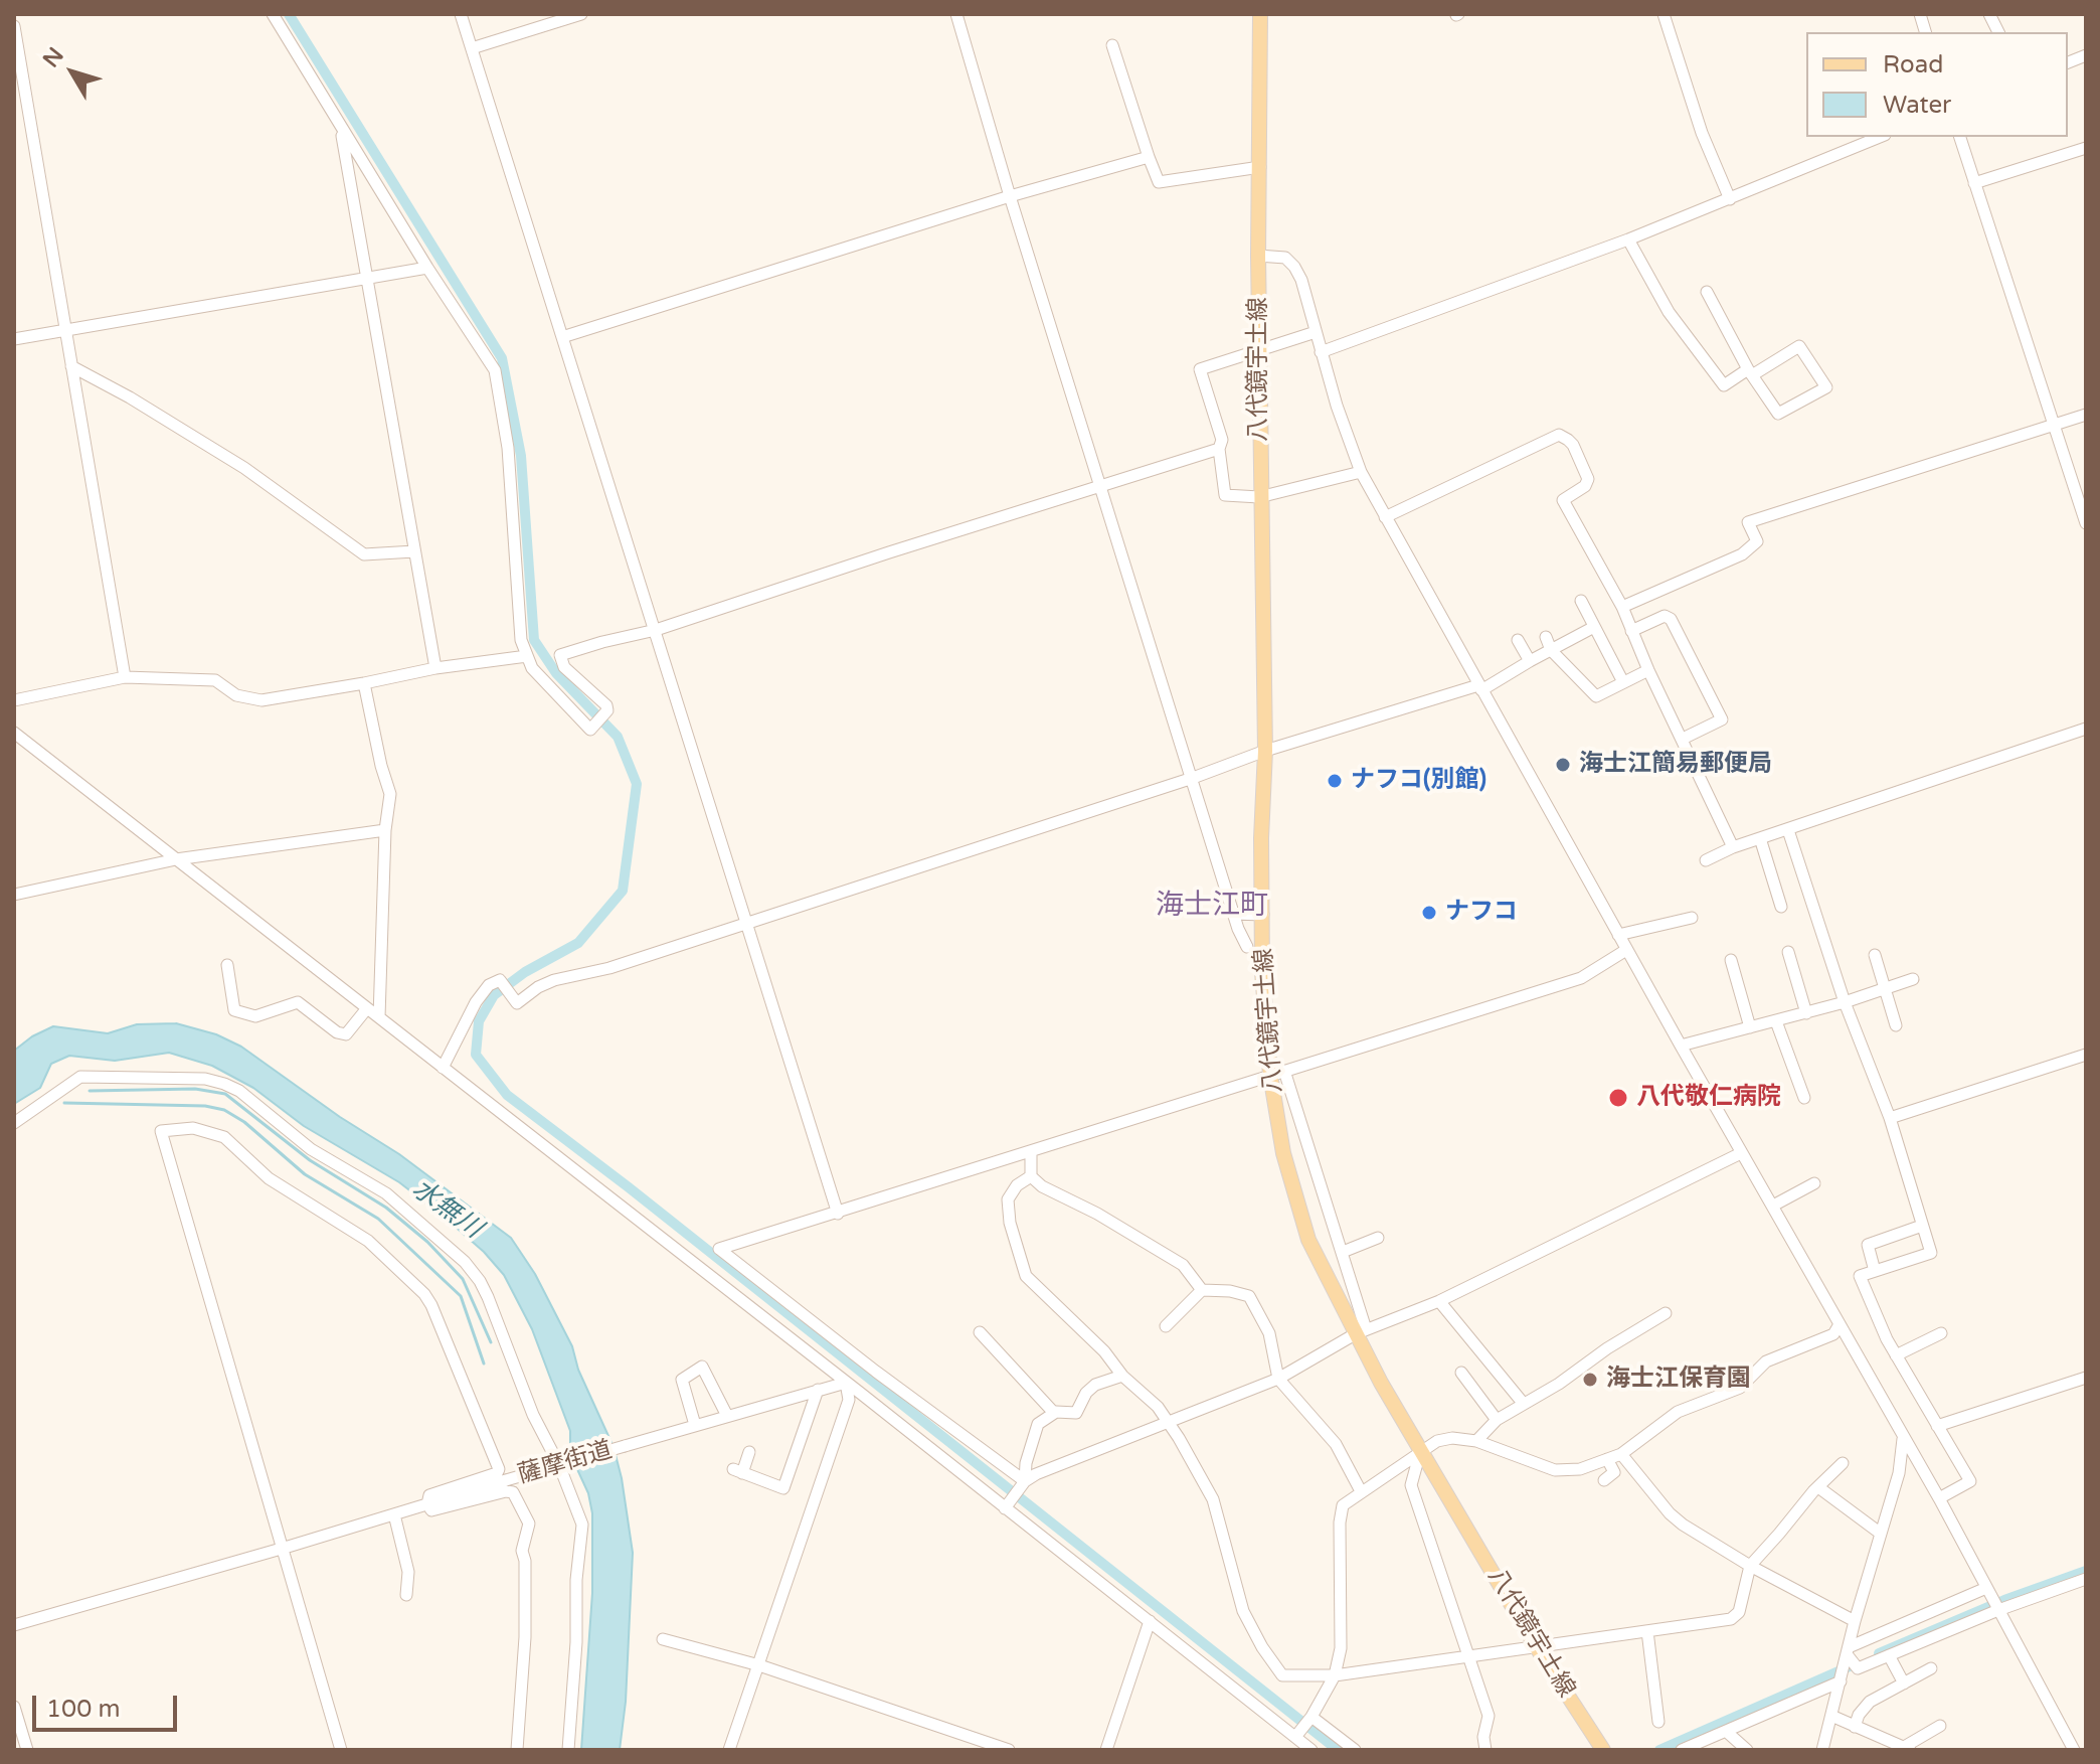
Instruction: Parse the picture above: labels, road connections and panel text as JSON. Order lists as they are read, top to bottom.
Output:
{
  "streets": {
    "main road": ["八代鏡宇土線"],
    "street": ["薩摩街道"]
  },
  "districts": ["海士江町"],
  "water": ["水無川"],
  "places": [
    "海士江簡易郵便局",
    "ナフコ(別館)",
    "ナフコ",
    "八代敬仁病院",
    "海士江保育園"
  ],
  "legend": ["Road", "Water"],
  "scale_bar": "100 m",
  "north": "top left"
}
